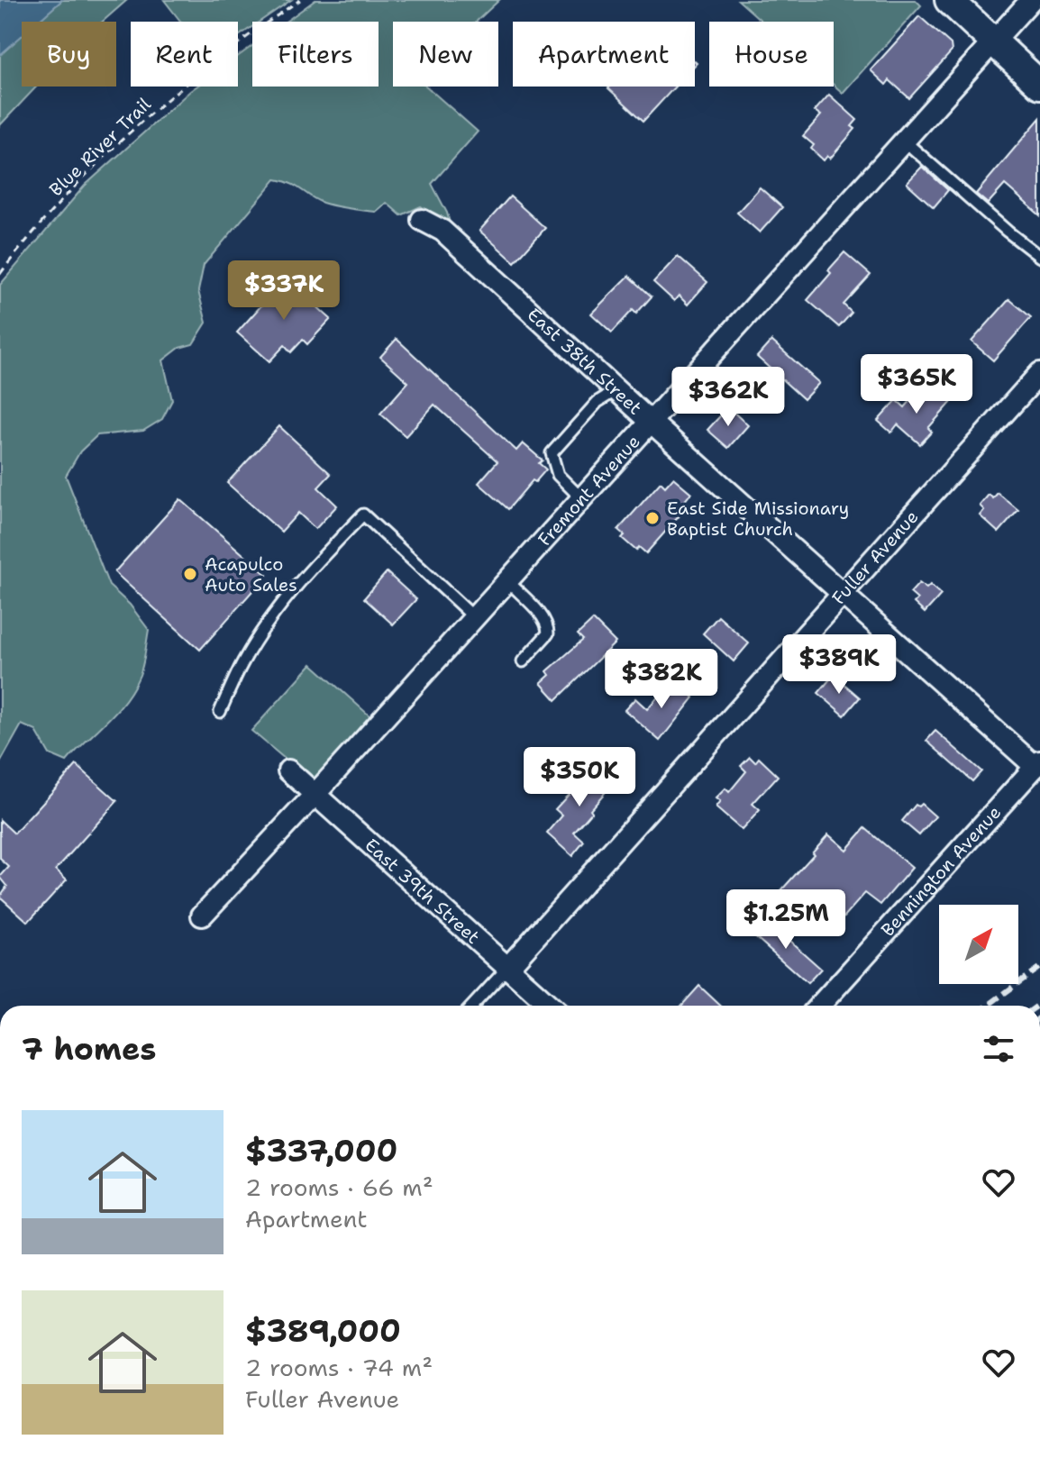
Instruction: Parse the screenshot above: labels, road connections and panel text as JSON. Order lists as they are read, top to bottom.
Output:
{
  "streets": {
    "street": [
      "East 38th Street",
      "Fremont Avenue",
      "Fuller Avenue",
      "Bennington Avenue",
      "East 39th Street"
    ],
    "path": ["Blue River Trail"]
  },
  "crossings": [
    ["East 38th Street", "Fremont Avenue"],
    ["East 38th Street", "Fuller Avenue"],
    ["East 38th Street", "Bennington Avenue"],
    ["Fremont Avenue", "East 39th Street"],
    ["Fuller Avenue", "East 39th Street"]
  ],
  "places": ["East Side Missionary Baptist Church", "Acapulco Auto Sales"],
  "north": "top right",
  "page": {
    "chip": [
      "Buy",
      "Rent",
      "Filters",
      "New",
      "Apartment",
      "House"
    ],
    "price": [
      "$337K",
      "$365K",
      "$362K",
      "$389K",
      "$382K",
      "$350K",
      "$1.25M"
    ],
    "heading": "7 homes",
    "list": [
      {
        "name": "$337,000",
        "note": "2 rooms · 66 m² · Apartment"
      },
      {
        "name": "$389,000",
        "note": "2 rooms · 74 m² · Fuller Avenue"
      }
    ]
  }
}
